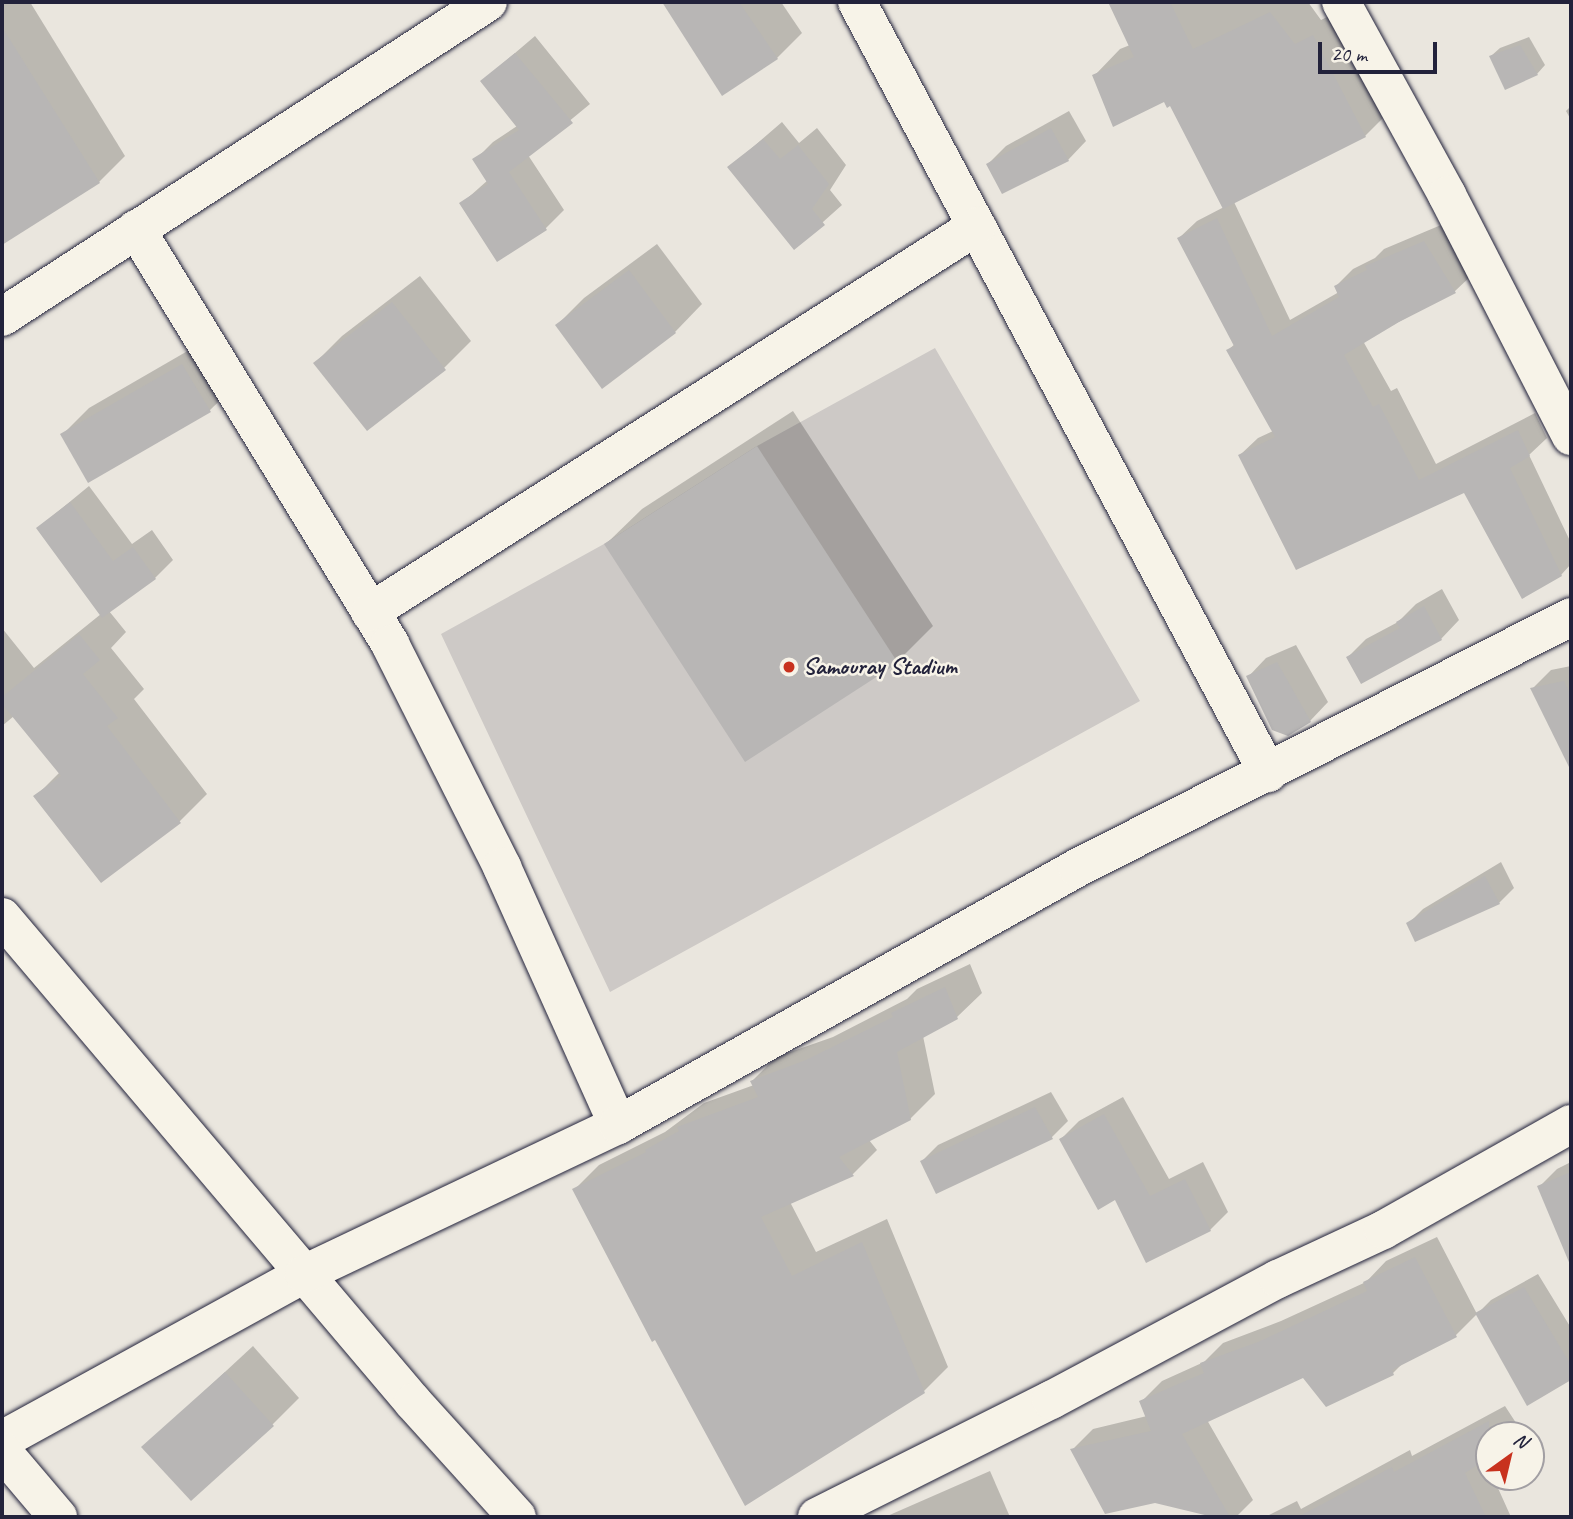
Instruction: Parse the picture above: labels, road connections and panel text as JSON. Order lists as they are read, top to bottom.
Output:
{
  "places": ["Samouray Stadium"],
  "scale_bar": "20 m",
  "north": "top right"
}
